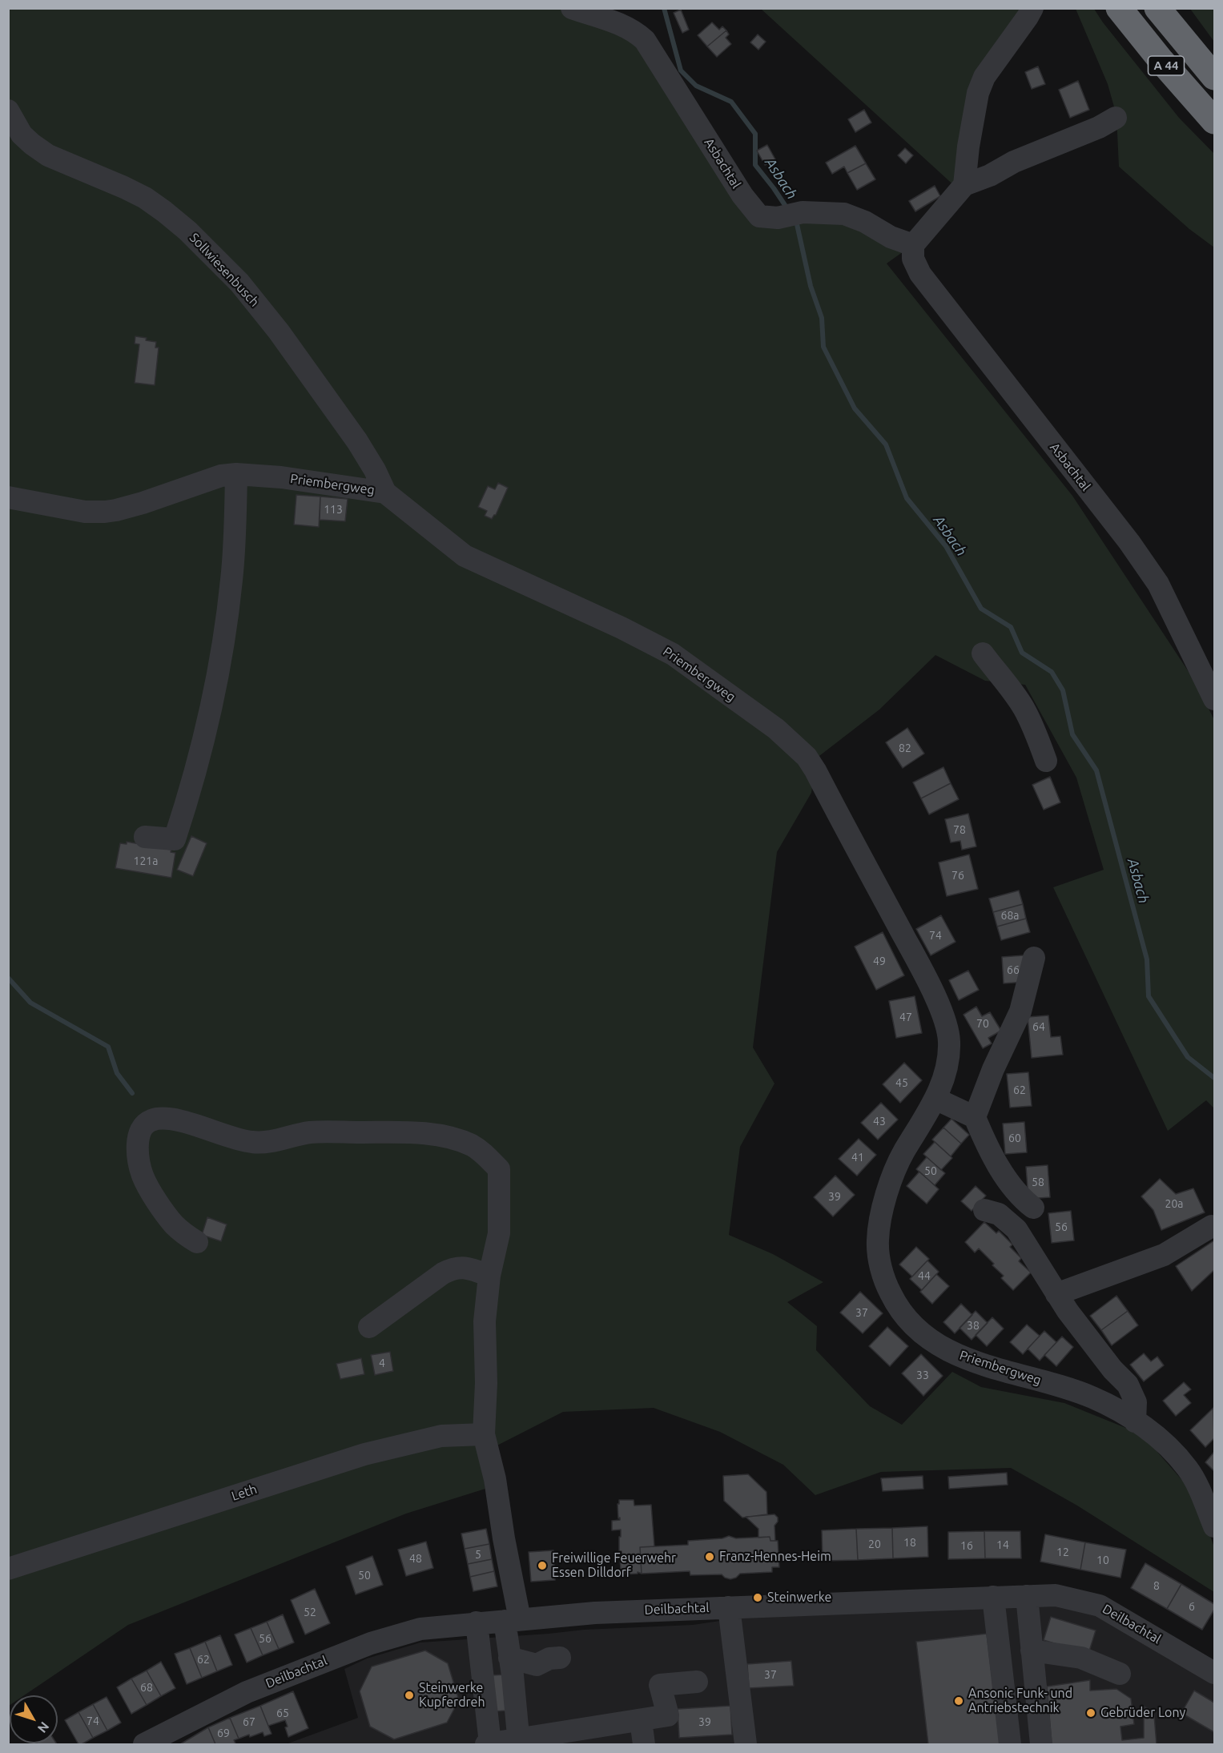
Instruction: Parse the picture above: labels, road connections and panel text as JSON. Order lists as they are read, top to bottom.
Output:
{
  "streets": {
    "highway": ["A 44"],
    "street": [
      "Asbachtal",
      "Sollwiesenbusch",
      "Priembergweg",
      "Leth",
      "Deilbachtal"
    ]
  },
  "crossings": [
    ["Sollwiesenbusch", "Priembergweg"]
  ],
  "water": ["Asbach"],
  "places": [
    "Franz-Hennes-Heim",
    "Freiwillige Feuerwehr Essen Dilldorf",
    "Steinwerke",
    "Steinwerke Kupferdreh",
    "Ansonic Funk- und Antriebstechnik",
    "Gebrüder Lony"
  ],
  "house_numbers": [
    "113",
    "82",
    "78",
    "121a",
    "76",
    "68a",
    "74",
    "49",
    "66",
    "47",
    "70",
    "64",
    "45",
    "62",
    "43",
    "60",
    "41",
    "50",
    "58",
    "39",
    "20a",
    "56",
    "44",
    "37",
    "38",
    "4",
    "33",
    "18",
    "20",
    "14",
    "16",
    "12",
    "5",
    "48",
    "10",
    "50",
    "8",
    "6",
    "52",
    "56",
    "62",
    "37",
    "68",
    "65",
    "74",
    "67",
    "39",
    "69"
  ],
  "north": "bottom right"
}
